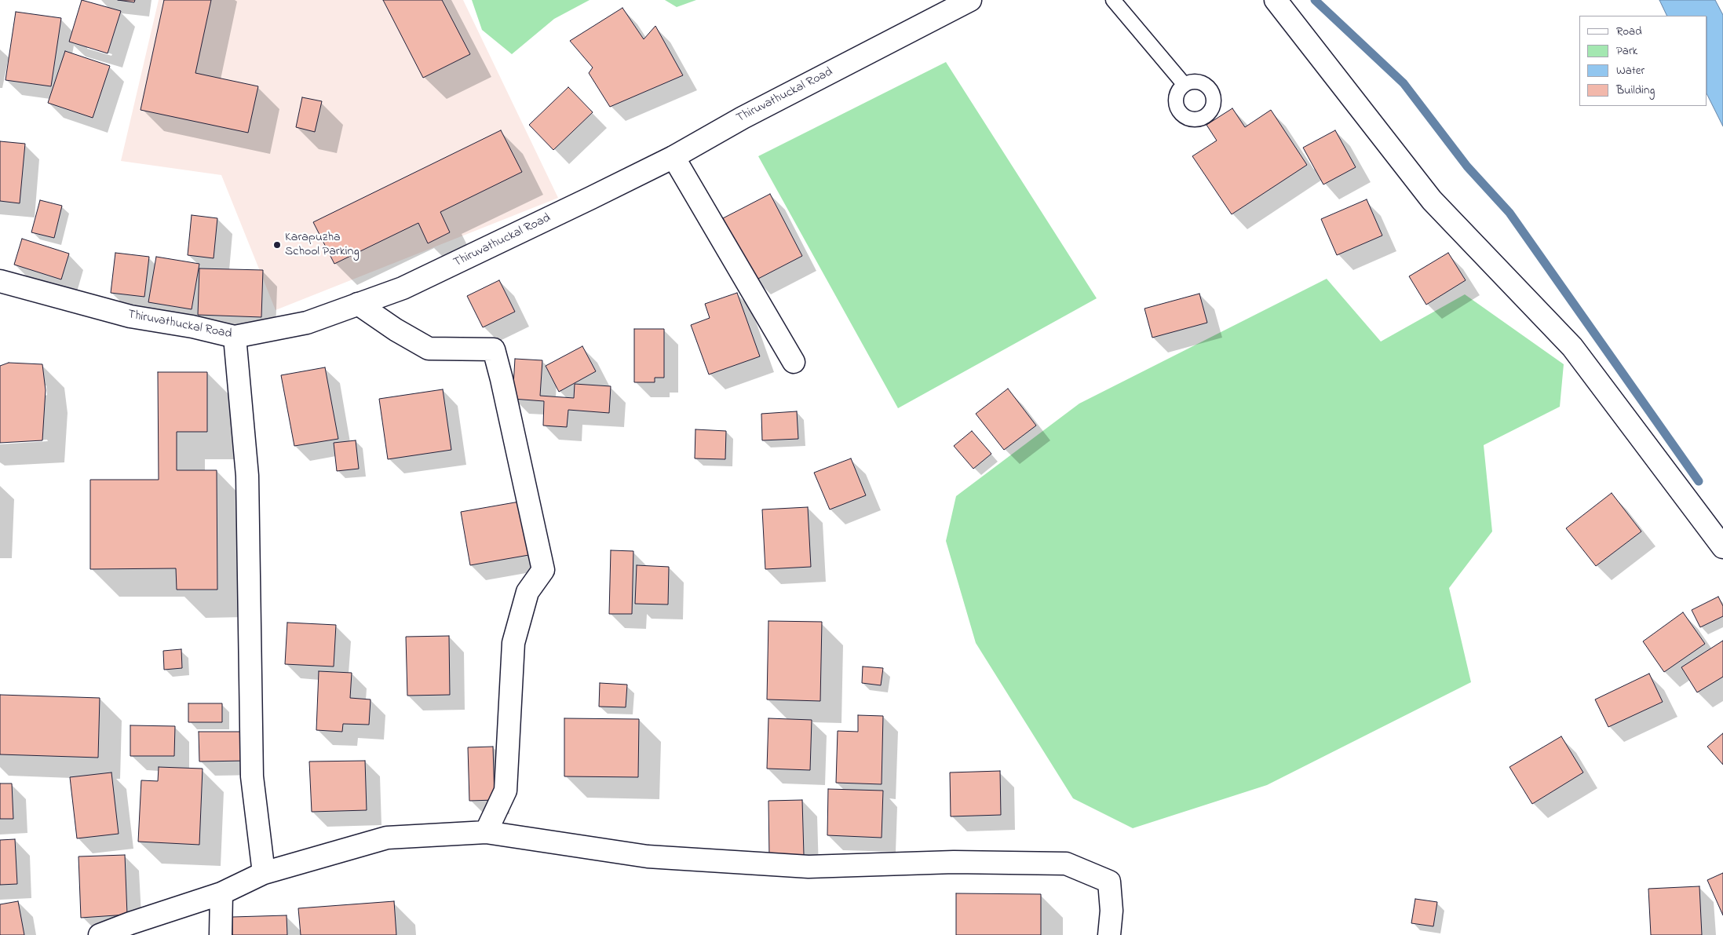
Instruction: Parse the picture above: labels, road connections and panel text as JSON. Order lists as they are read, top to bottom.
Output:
{
  "streets": {
    "street": ["Thiruvathuckal Road"]
  },
  "places": ["Karapuzha School Parking"],
  "legend": [
    "Road",
    "Park",
    "Water",
    "Building"
  ]
}
